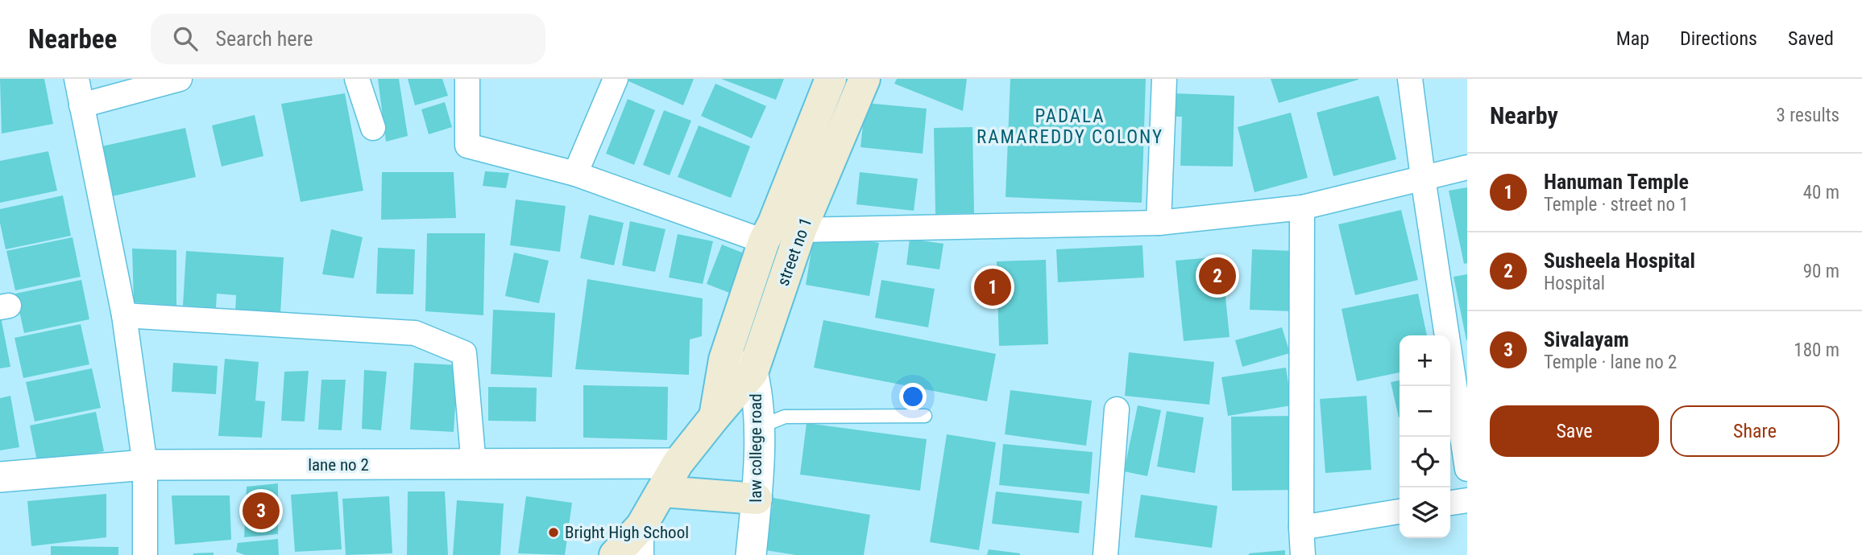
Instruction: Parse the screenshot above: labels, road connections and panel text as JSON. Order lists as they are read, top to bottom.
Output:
{
  "streets": {
    "main road": ["street no 1"],
    "street": ["law college road", "lane no 2"]
  },
  "crossings": [
    ["street no 1", "law college road"],
    ["street no 1", "lane no 2"]
  ],
  "districts": ["PADALA RAMAREDDY COLONY"],
  "places": ["Bright High School"],
  "page": {
    "header": "Nearbee",
    "search": "Search here",
    "nav": ["Map", "Directions", "Saved"],
    "heading": ["Nearby", "3 results"],
    "list": [
      {
        "mark": "1",
        "name": "Hanuman Temple",
        "note": "Temple · street no 1",
        "value": "40 m"
      },
      {
        "mark": "2",
        "name": "Susheela Hospital",
        "note": "Hospital",
        "value": "90 m"
      },
      {
        "mark": "3",
        "name": "Sivalayam",
        "note": "Temple · lane no 2",
        "value": "180 m"
      }
    ],
    "pins": ["2", "1", "3"],
    "map_buttons": ["+", "−"],
    "buttons": ["Save", "Share"]
  }
}
